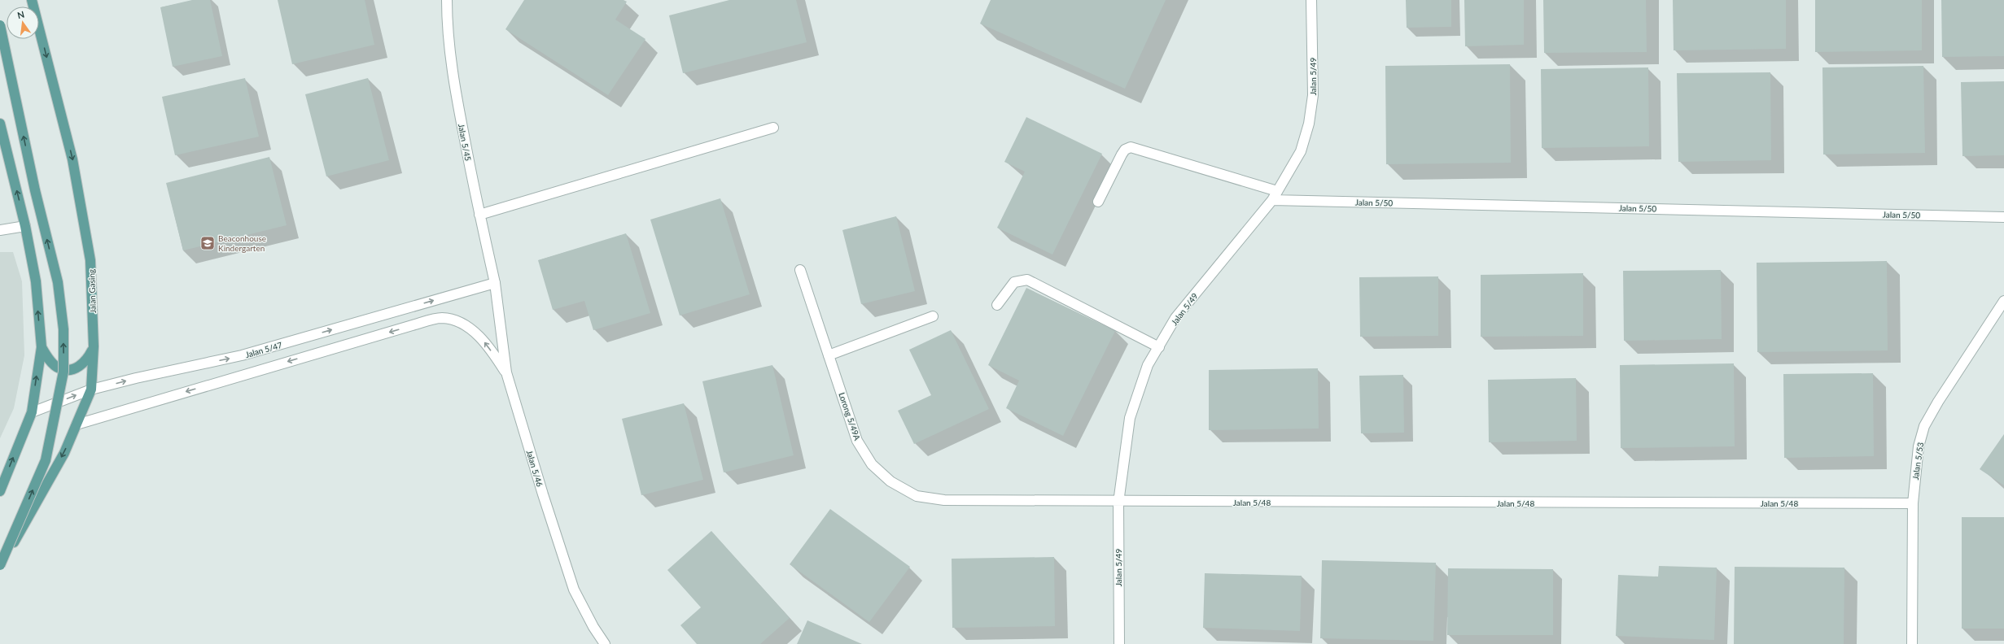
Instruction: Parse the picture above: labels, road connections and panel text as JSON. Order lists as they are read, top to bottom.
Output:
{
  "streets": {
    "main road": ["Jalan Gasing"],
    "street": [
      "Jalan 5/49",
      "Jalan 5/45",
      "Jalan 5/50",
      "Jalan 5/47",
      "Lorong 5/49A",
      "Jalan 5/53",
      "Jalan 5/46",
      "Jalan 5/48"
    ]
  },
  "crossings": [
    ["Jalan 5/49", "Jalan 5/50"],
    ["Jalan 5/49", "Lorong 5/49A"],
    ["Jalan 5/49", "Jalan 5/48"],
    ["Jalan 5/45", "Jalan 5/47"],
    ["Jalan 5/45", "Jalan 5/46"],
    ["Jalan Gasing", "Jalan 5/47"],
    ["Jalan 5/47", "Jalan 5/46"],
    ["Lorong 5/49A", "Jalan 5/48"],
    ["Jalan 5/53", "Jalan 5/48"]
  ],
  "places": {
    "school or university": ["Beaconhouse Kindergarten"]
  },
  "north": "top"
}
